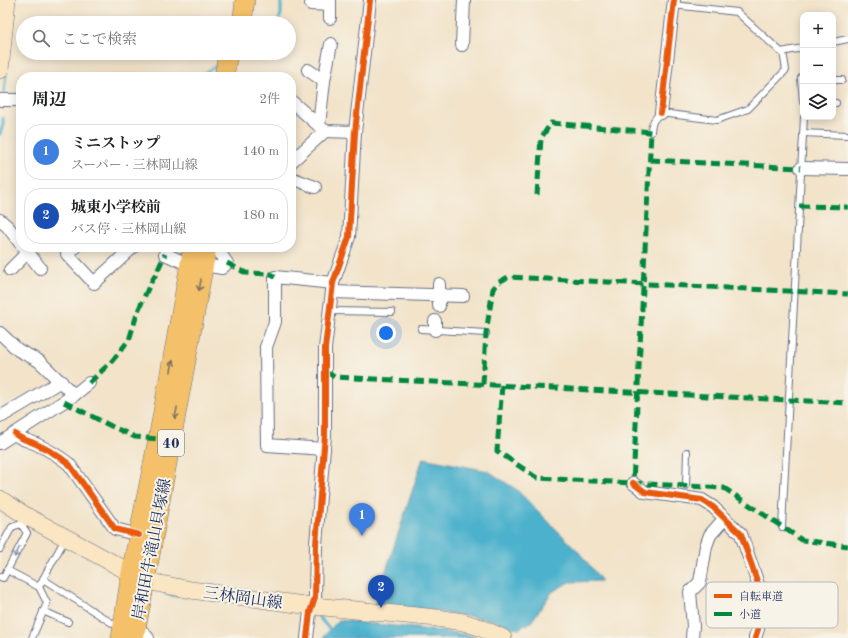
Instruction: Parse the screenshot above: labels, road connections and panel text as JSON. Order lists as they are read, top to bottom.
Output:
{
  "streets": {
    "main road": ["40", "岸和田牛滝山貝塚線", "三林岡山線"]
  },
  "crossings": [
    ["岸和田牛滝山貝塚線", "三林岡山線"]
  ],
  "legend": ["自転車道", "小道"],
  "page": {
    "map_buttons": ["+", "−"],
    "search": "ここで検索",
    "heading": ["周辺", "2件"],
    "list": [
      {
        "mark": "1",
        "name": "ミニストップ",
        "note": "スーパー · 三林岡山線",
        "value": "140 m"
      },
      {
        "mark": "2",
        "name": "城東小学校前",
        "note": "バス停 · 三林岡山線",
        "value": "180 m"
      }
    ],
    "pins": ["1", "2"]
  }
}
